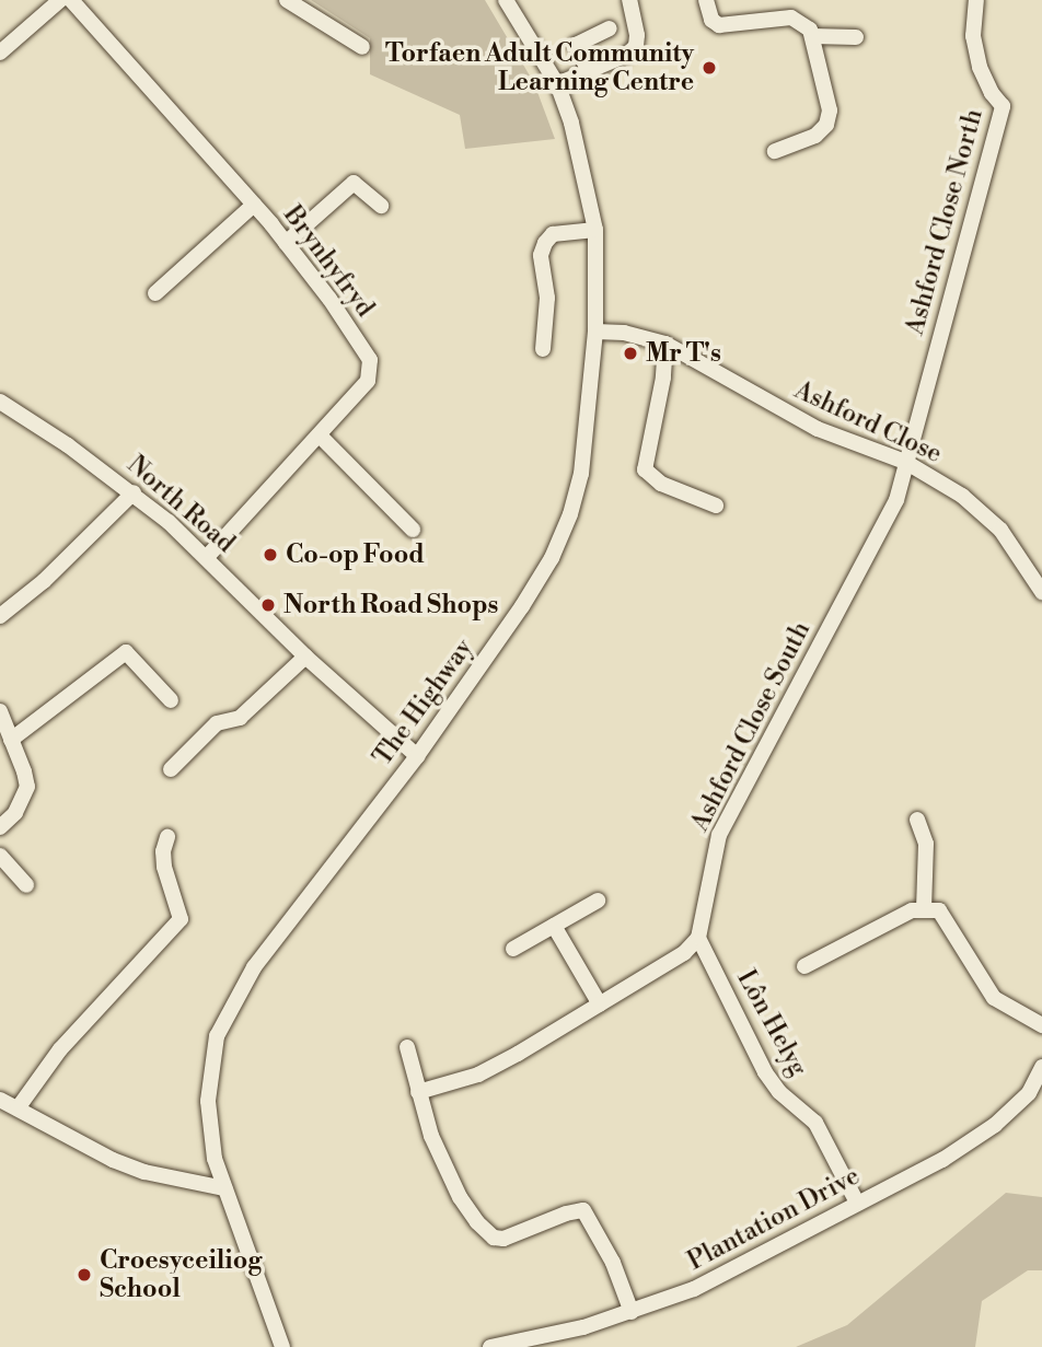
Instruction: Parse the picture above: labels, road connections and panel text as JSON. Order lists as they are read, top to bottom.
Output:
{
  "streets": {
    "street": [
      "Ashford Close North",
      "Brynhyfryd",
      "Ashford Close",
      "North Road",
      "The Highway",
      "Ashford Close South",
      "Lôn Helyg",
      "Plantation Drive"
    ]
  },
  "crossings": [
    ["Ashford Close North", "Ashford Close"],
    ["Ashford Close North", "Ashford Close South"],
    ["Brynhyfryd", "North Road"],
    ["Ashford Close", "The Highway"],
    ["Ashford Close", "Ashford Close South"],
    ["North Road", "The Highway"],
    ["Ashford Close South", "Lôn Helyg"],
    ["Lôn Helyg", "Plantation Drive"]
  ],
  "places": [
    "Torfaen Adult Community Learning Centre",
    "Mr T's",
    "Co-op Food",
    "North Road Shops",
    "Croesyceiliog School"
  ]
}
